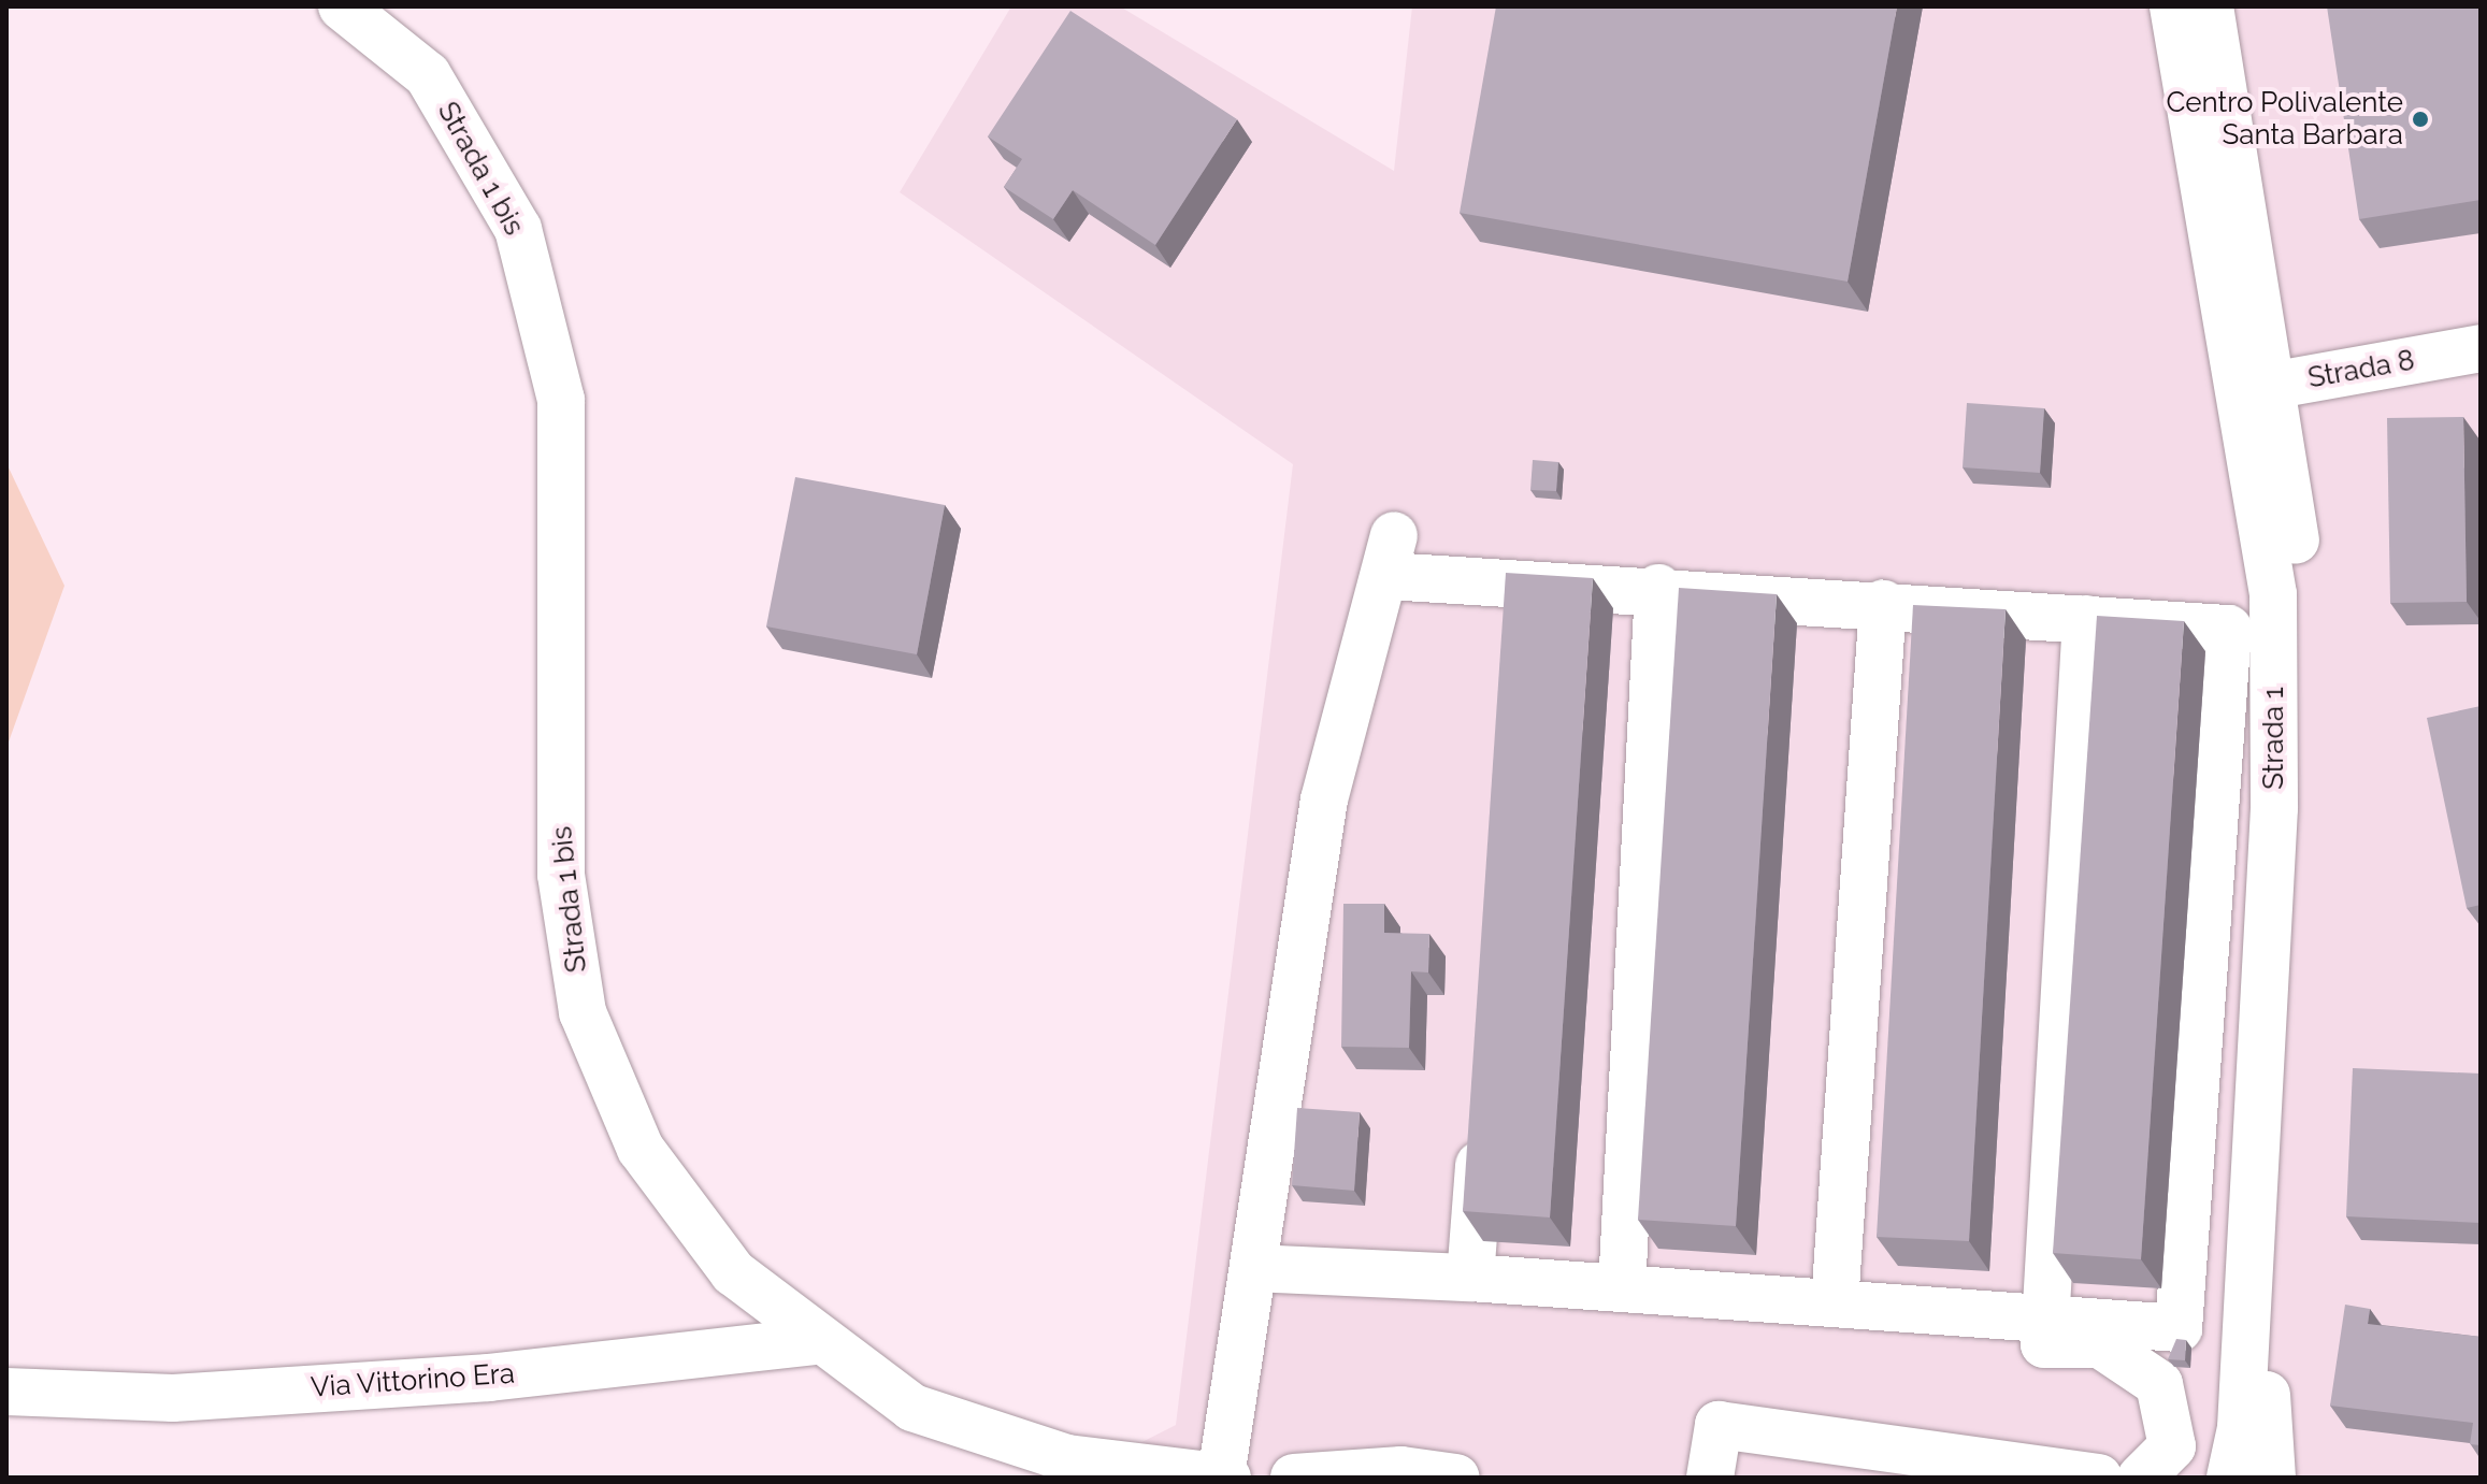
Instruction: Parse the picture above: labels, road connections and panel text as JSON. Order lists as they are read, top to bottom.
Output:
{
  "streets": {
    "street": [
      "Strada 1 bis",
      "Strada 8",
      "Strada 1",
      "Via Vittorino Era"
    ]
  },
  "crossings": [
    ["Strada 1 bis", "Via Vittorino Era"],
    ["Strada 8", "Strada 1"]
  ],
  "places": ["Centro Polivalente Santa Barbara"]
}
